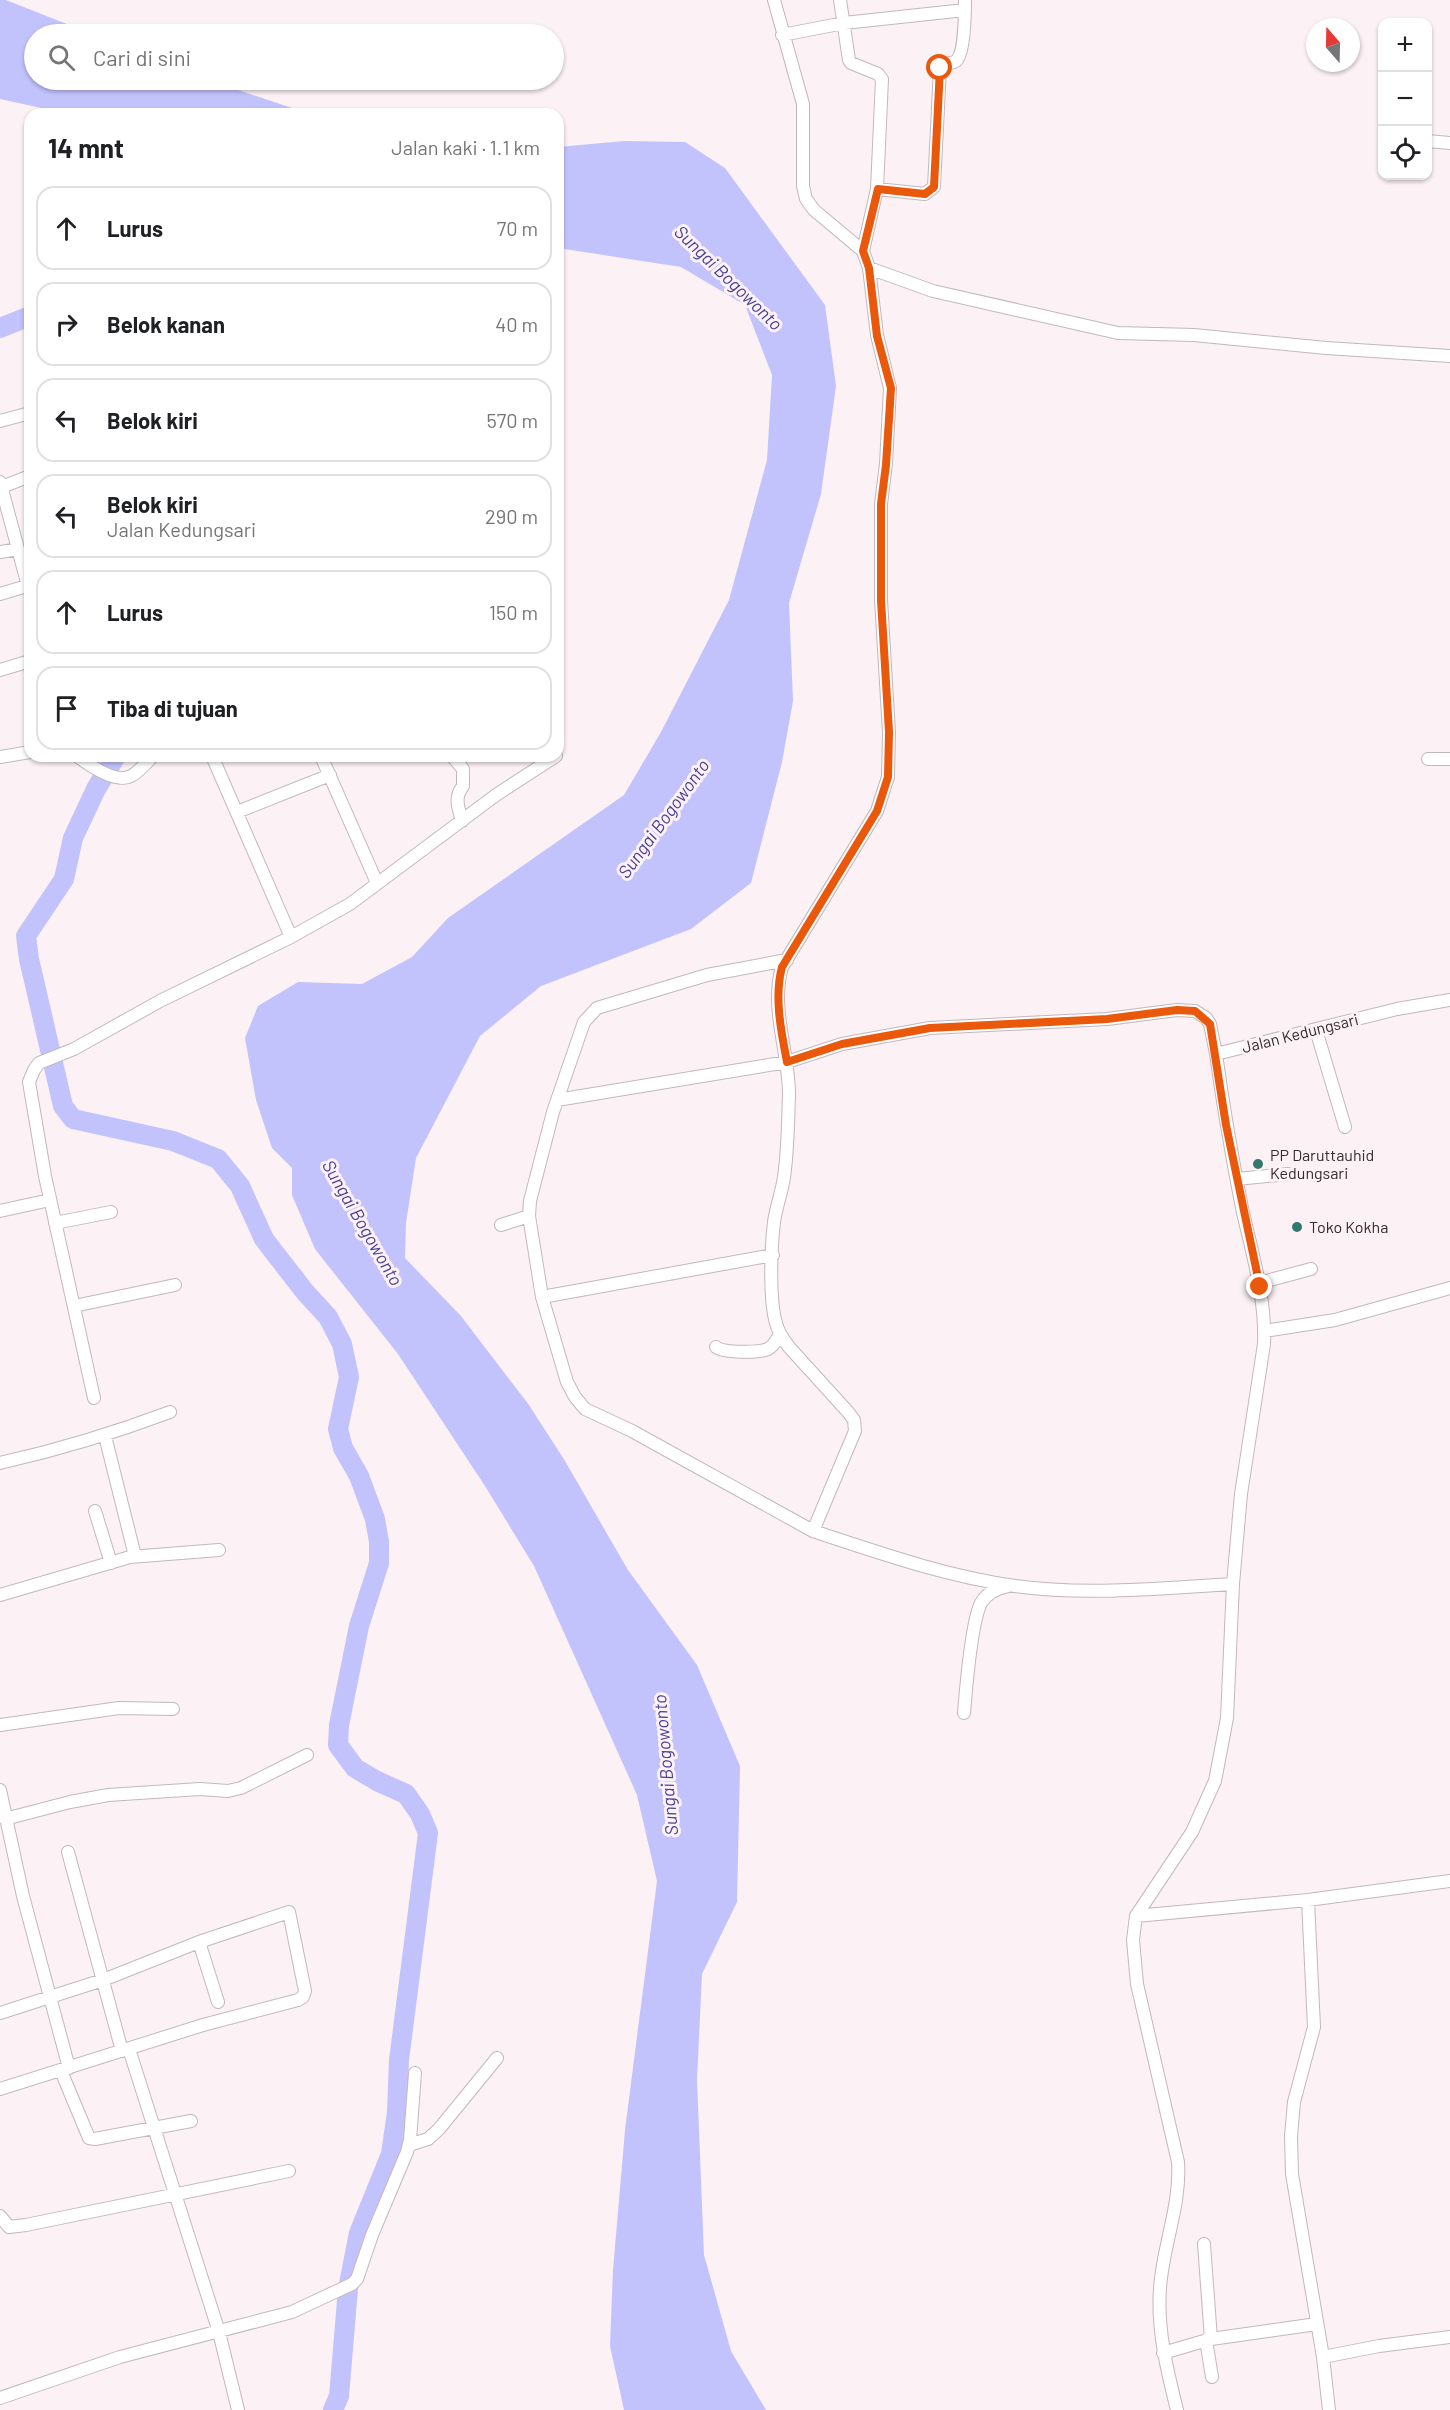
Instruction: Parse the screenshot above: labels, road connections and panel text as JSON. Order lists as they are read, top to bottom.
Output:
{
  "streets": {
    "street": ["Jalan Kedungsari"]
  },
  "water": ["Sungai Bogowonto"],
  "places": ["PP Daruttauhid Kedungsari", "Toko Kokha"],
  "north": "top",
  "page": {
    "map_buttons": ["+", "−"],
    "search": "Cari di sini",
    "heading": ["14 mnt", "Jalan kaki · 1.1 km"],
    "list": [
      ["Lurus", "70 m"],
      ["Belok kanan", "40 m"],
      ["Belok kiri", "570 m"],
      ["Belok kiri", "Jalan Kedungsari", "290 m"],
      ["Lurus", "150 m"],
      "Tiba di tujuan"
    ]
  }
}
